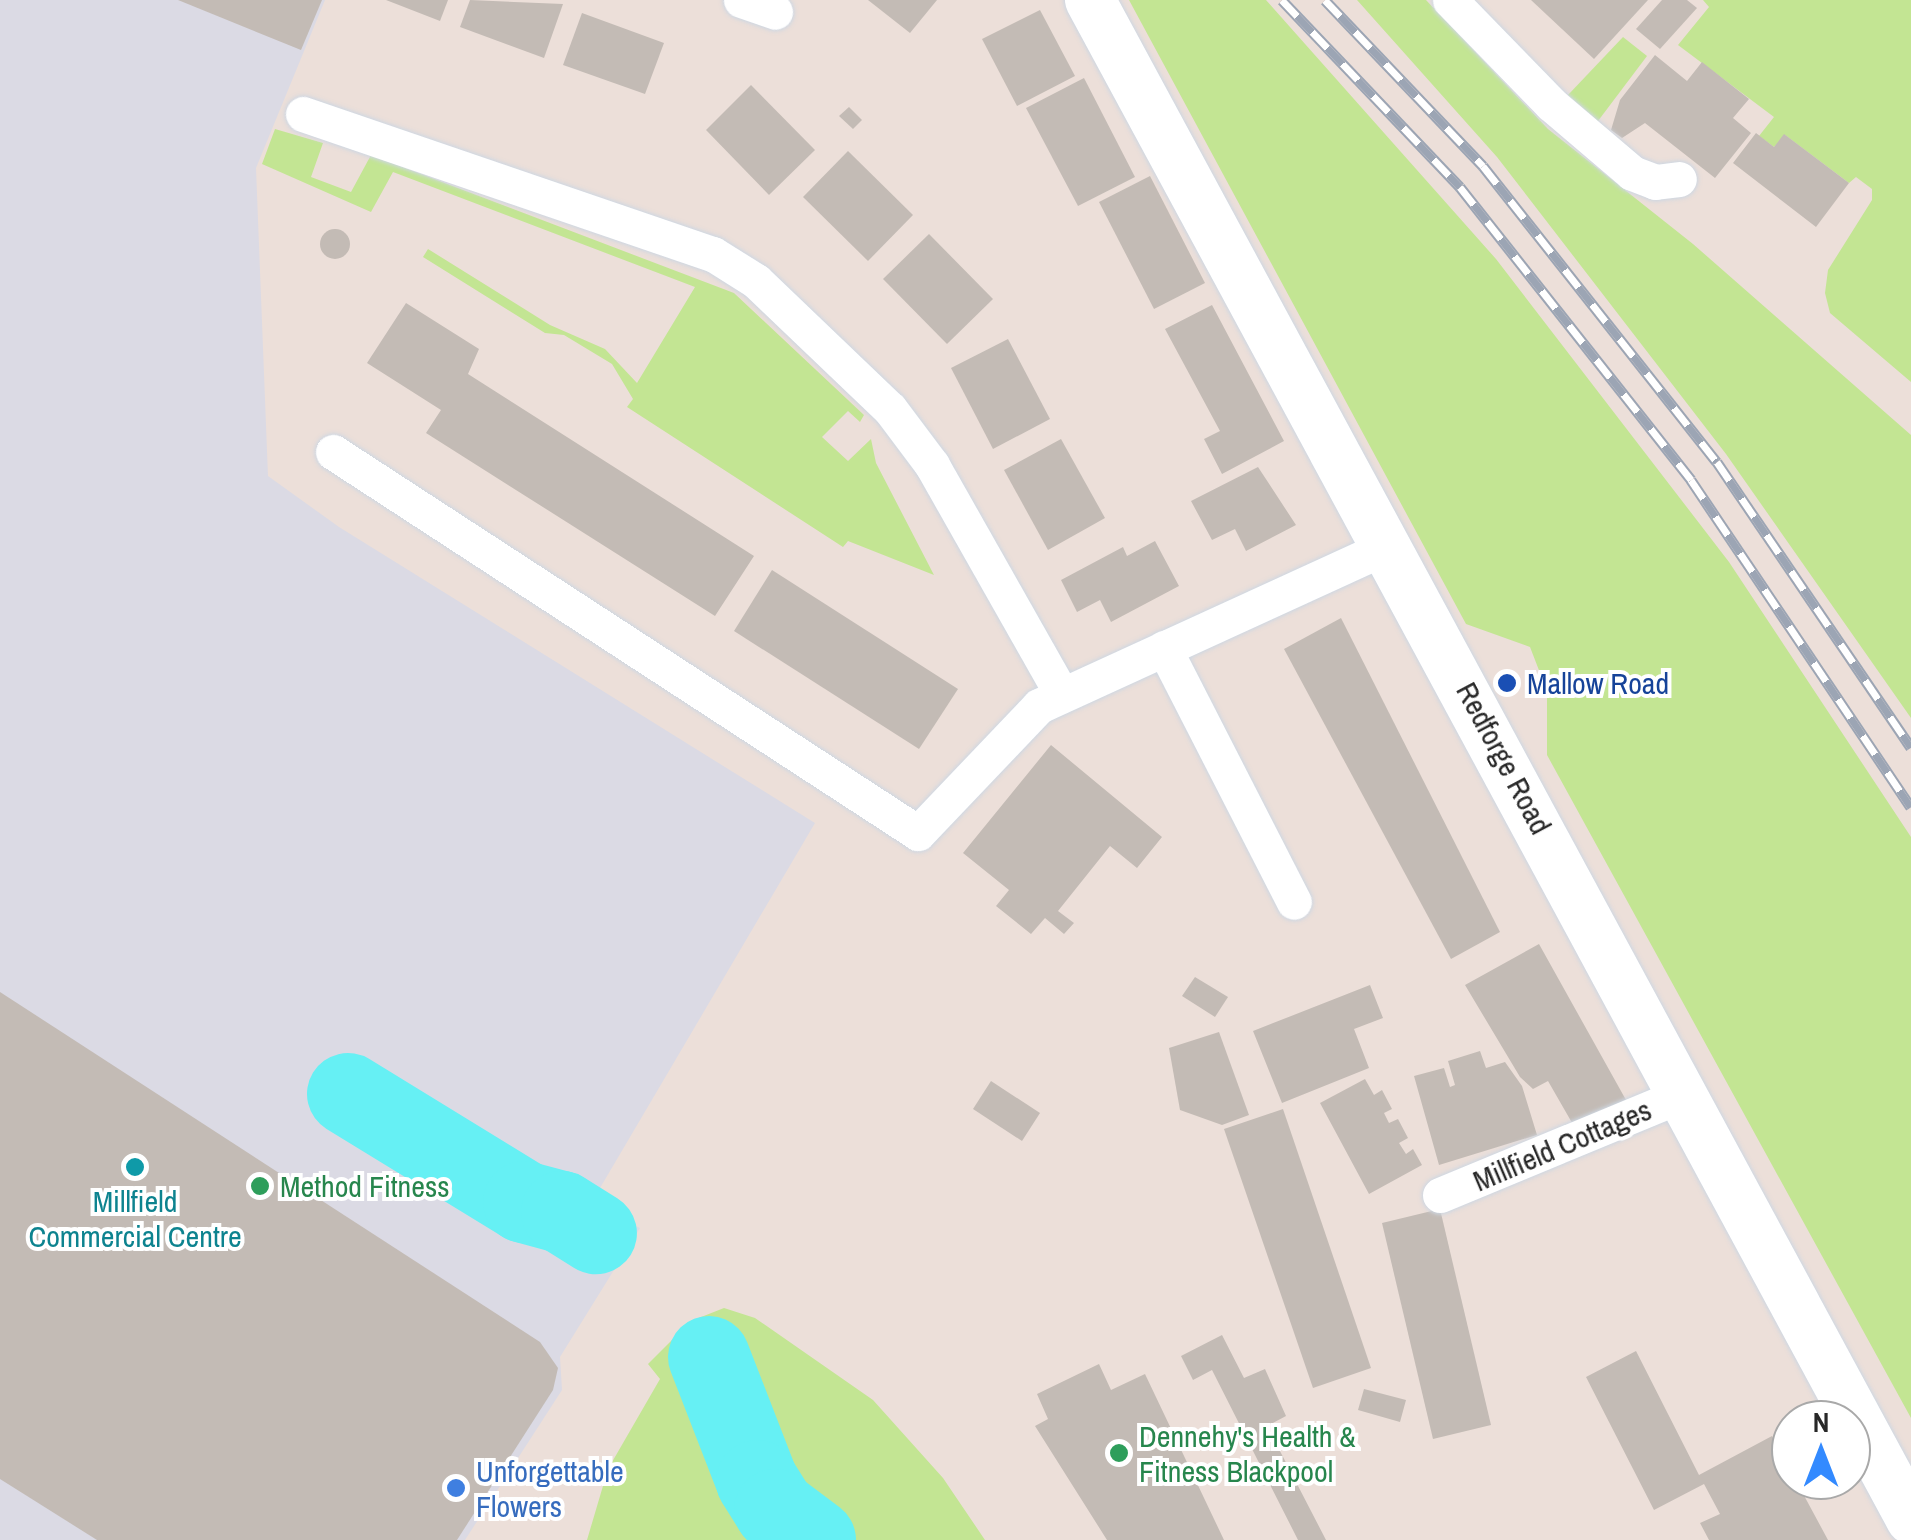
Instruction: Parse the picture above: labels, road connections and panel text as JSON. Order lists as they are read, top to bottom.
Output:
{
  "streets": {
    "street": ["Redforge Road", "Millfield Cottages"]
  },
  "crossings": [
    ["Redforge Road", "Millfield Cottages"]
  ],
  "places": [
    "Mallow Road",
    "Millfield Commercial Centre",
    "Method Fitness",
    "Dennehy's Health & Fitness Blackpool",
    "Unforgettable Flowers"
  ],
  "north": "top"
}
